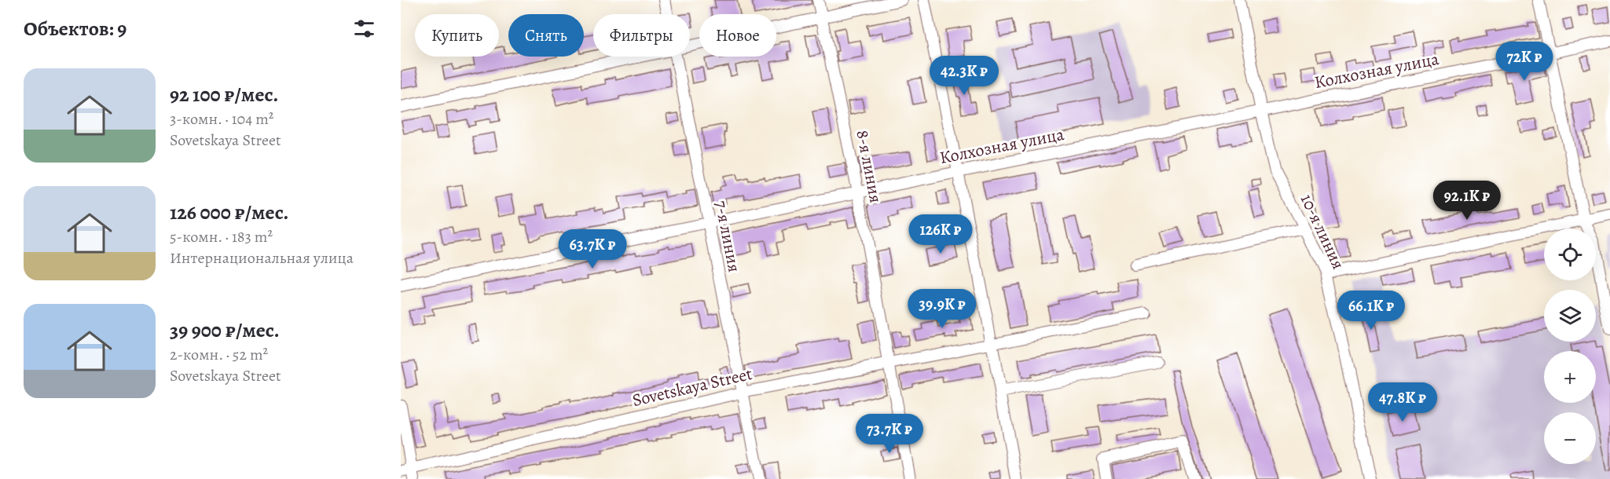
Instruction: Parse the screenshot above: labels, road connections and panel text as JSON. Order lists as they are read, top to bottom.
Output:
{
  "streets": {
    "street": [
      "Колхозная улица",
      "8-я линия",
      "10-я линия",
      "7-я линия",
      "Sovetskaya Street"
    ]
  },
  "crossings": [
    ["Колхозная улица", "8-я линия"],
    ["Колхозная улица", "10-я линия"],
    ["Колхозная улица", "7-я линия"],
    ["8-я линия", "Sovetskaya Street"],
    ["7-я линия", "Sovetskaya Street"]
  ],
  "page": {
    "heading": "Объектов: 9",
    "chip": [
      "Купить",
      "Снять",
      "Фильтры",
      "Новое"
    ],
    "price": [
      "72K ₽",
      "42.3K ₽",
      "92.1K ₽",
      "126K ₽",
      "63.7K ₽",
      "39.9K ₽",
      "66.1K ₽",
      "47.8K ₽",
      "73.7K ₽"
    ],
    "list": [
      {
        "name": "92 100 ₽/мес.",
        "note": "3-комн. · 104 m² · Sovetskaya Street"
      },
      {
        "name": "126 000 ₽/мес.",
        "note": "5-комн. · 183 m² · Интернациональная улица"
      },
      {
        "name": "39 900 ₽/мес.",
        "note": "2-комн. · 52 m² · Sovetskaya Street"
      }
    ],
    "map_buttons": ["+", "−"]
  }
}
